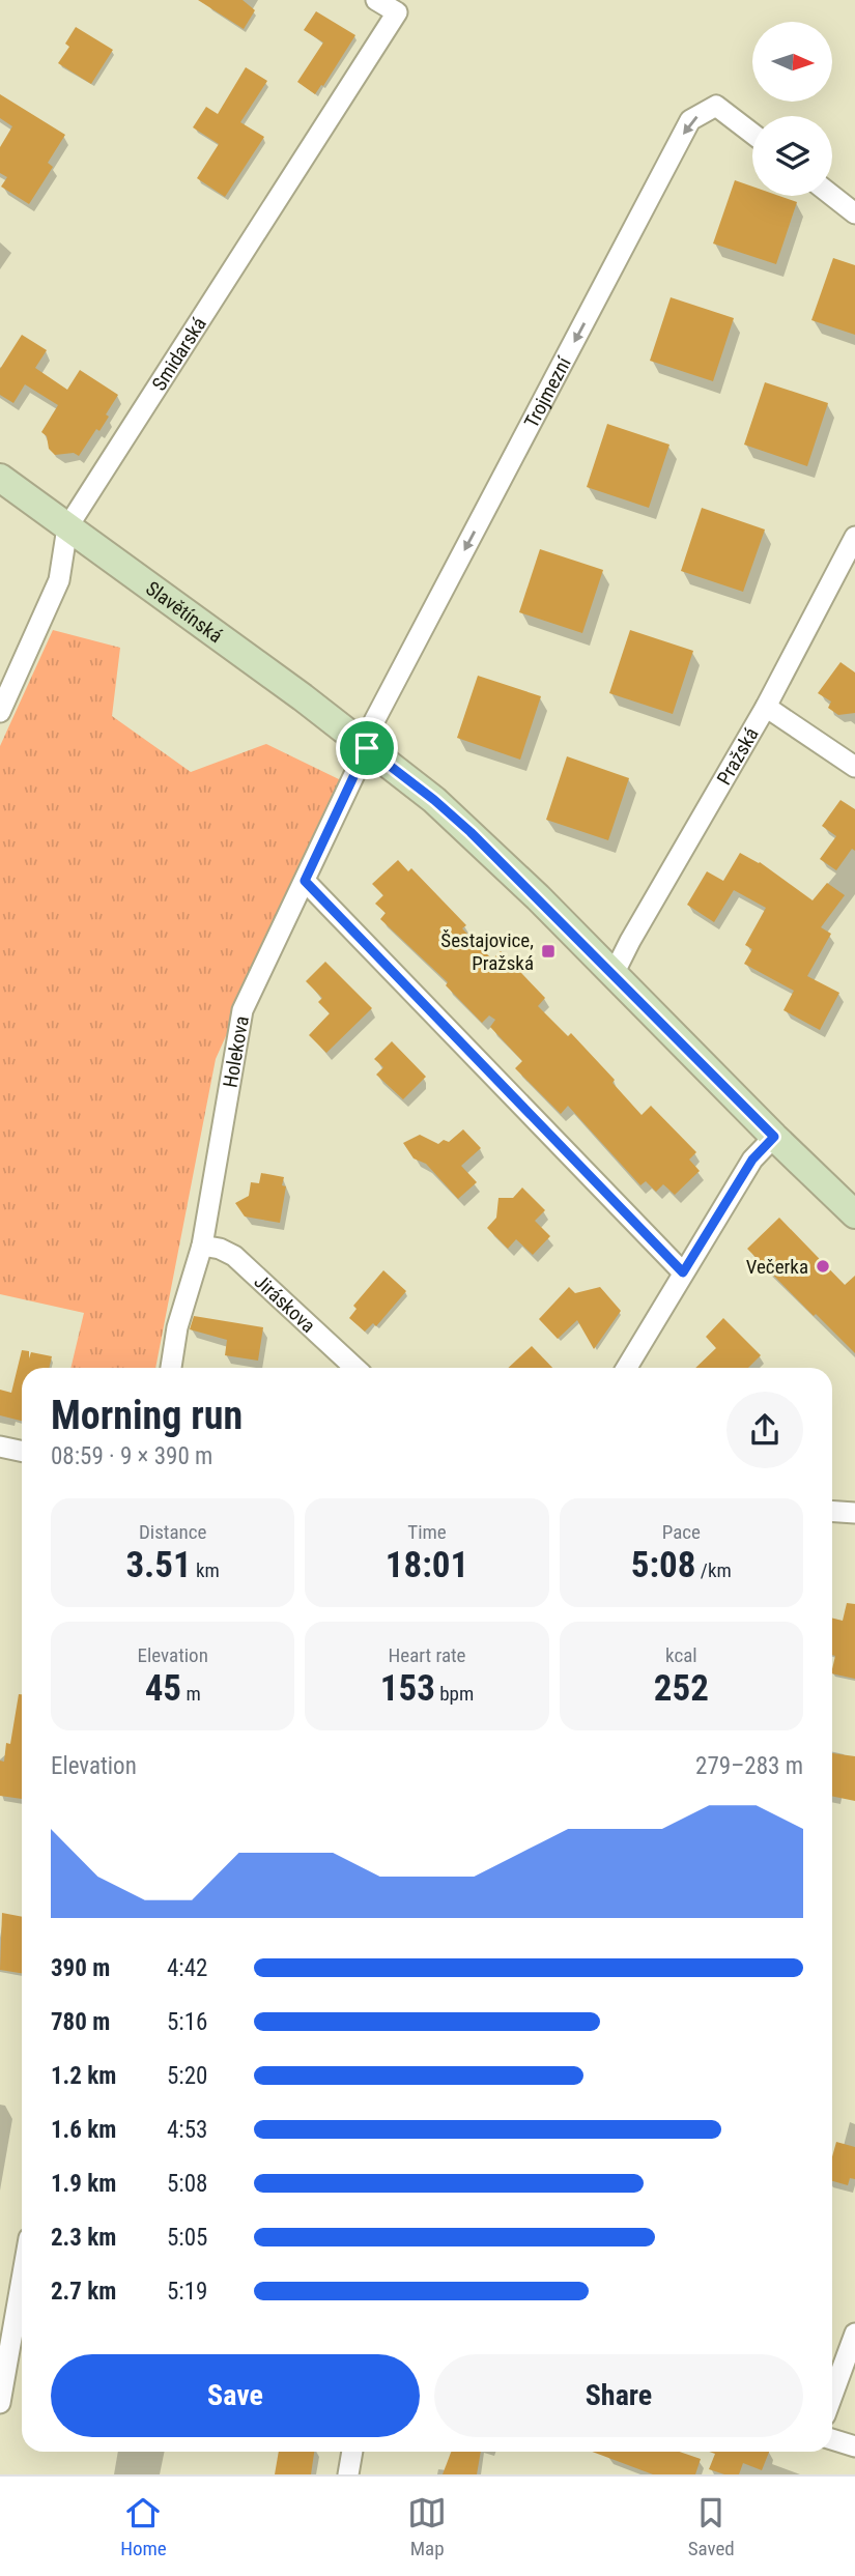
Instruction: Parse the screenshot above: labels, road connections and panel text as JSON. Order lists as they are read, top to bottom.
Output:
{
  "streets": {
    "street": [
      "Smidarská",
      "Trojmezní",
      "Slavětínská",
      "Pražská",
      "Holekova",
      "Jiráskova"
    ]
  },
  "crossings": [
    ["Smidarská", "Slavětínská"],
    ["Trojmezní", "Slavětínská"],
    ["Trojmezní", "Holekova"],
    ["Slavětínská", "Pražská"],
    ["Slavětínská", "Holekova"],
    ["Holekova", "Jiráskova"]
  ],
  "one_way": ["Trojmezní"],
  "places": {
    "transit": ["Šestajovice, Pražská"],
    "other": ["Večerka"]
  },
  "north": "right",
  "page": {
    "heading": ["Morning run", "08:59 · 9 × 390 m"],
    "stats": [
      ["Distance", "3.51 km"],
      ["Time", "18:01"],
      ["Pace", "5:08 /km"],
      ["Elevation", "45 m"],
      ["Heart rate", "153 bpm"],
      ["kcal", "252"]
    ],
    "chart": ["Elevation", "279–283 m"],
    "list": [
      {
        "name": "390 m",
        "note": "4:42"
      },
      {
        "name": "780 m",
        "note": "5:16"
      },
      {
        "name": "1.2 km",
        "note": "5:20"
      },
      {
        "name": "1.6 km",
        "note": "4:53"
      },
      {
        "name": "1.9 km",
        "note": "5:08"
      },
      {
        "name": "2.3 km",
        "note": "5:05"
      },
      {
        "name": "2.7 km",
        "note": "5:19"
      }
    ],
    "buttons": ["Save", "Share"],
    "tabs": ["Home", "Map", "Saved"]
  }
}
